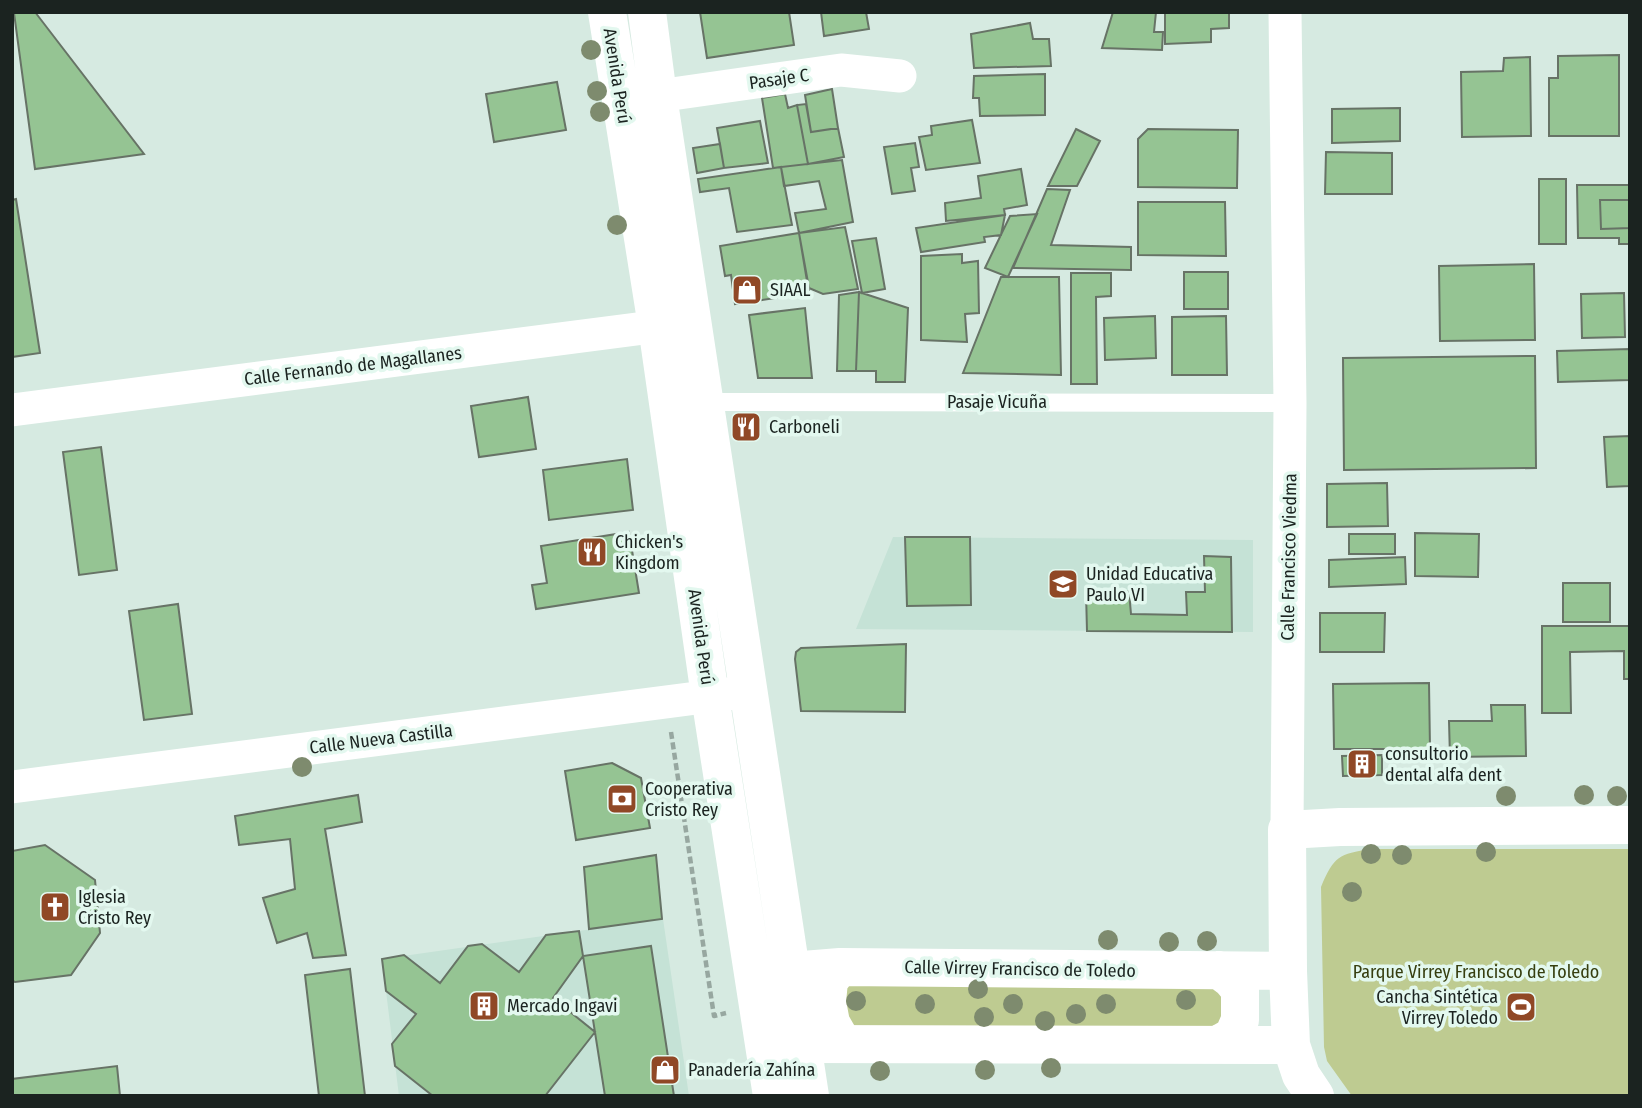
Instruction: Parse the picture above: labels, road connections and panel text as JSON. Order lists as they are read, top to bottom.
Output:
{
  "streets": {
    "main road": ["Avenida Perú", "Calle Francisco Viedma", "Calle Virrey Francisco de Toledo"],
    "street": ["Pasaje C", "Calle Fernando de Magallanes", "Calle Nueva Castilla"],
    "lane": ["Pasaje Vicuña"]
  },
  "crossings": [
    ["Avenida Perú", "Pasaje C"],
    ["Avenida Perú", "Calle Fernando de Magallanes"],
    ["Avenida Perú", "Pasaje Vicuña"],
    ["Avenida Perú", "Calle Nueva Castilla"],
    ["Avenida Perú", "Calle Virrey Francisco de Toledo"],
    ["Pasaje Vicuña", "Calle Francisco Viedma"],
    ["Calle Francisco Viedma", "Calle Virrey Francisco de Toledo"]
  ],
  "parks": ["Parque Virrey Francisco de Toledo"],
  "places": {
    "shop": ["SIAAL", "Panadería Zahína"],
    "restaurant": ["Carboneli", "Chicken's Kingdom"],
    "school or university": ["Unidad Educativa Paulo VI"],
    "building": ["consultorio dental alfa dent", "Mercado Ingavi"],
    "bank": ["Cooperativa Cristo Rey"],
    "church": ["Iglesia Cristo Rey"],
    "sports": ["Cancha Sintética Virrey Toledo"]
  }
}
